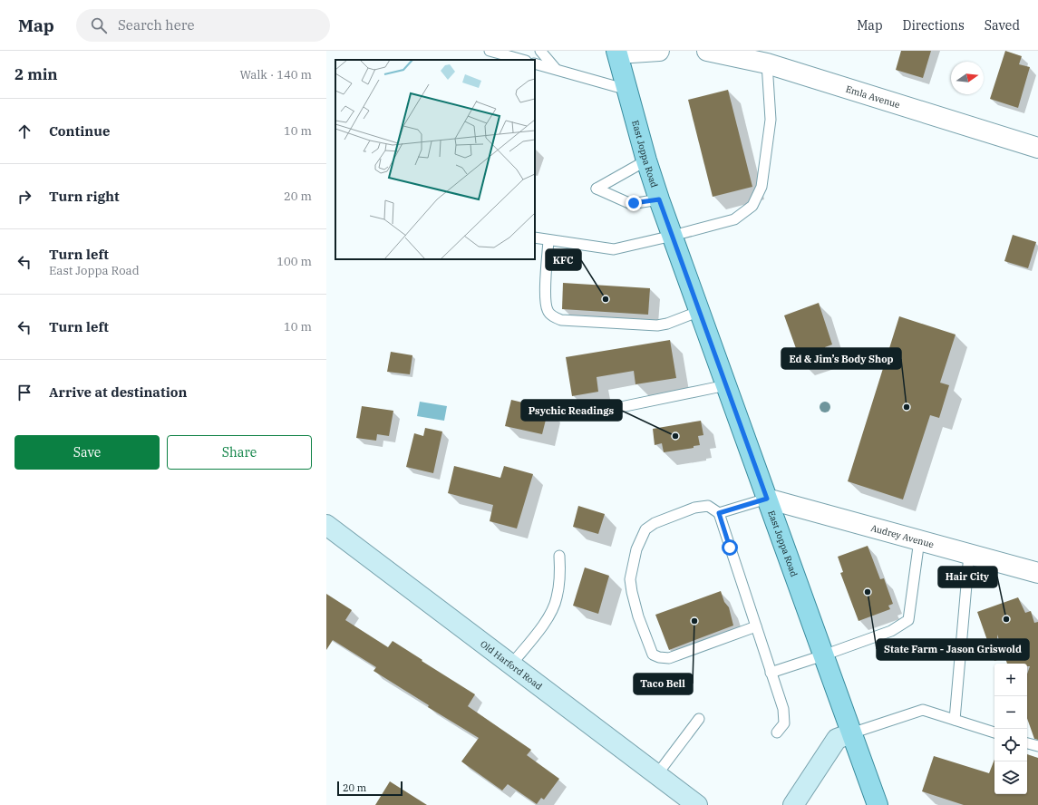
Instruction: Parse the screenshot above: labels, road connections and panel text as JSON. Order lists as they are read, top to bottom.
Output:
{
  "streets": {
    "main road": ["East Joppa Road"],
    "street": ["Emla Avenue", "Audrey Avenue", "Old Harford Road"]
  },
  "crossings": [
    ["East Joppa Road", "Audrey Avenue"]
  ],
  "places": [
    "KFC",
    "Ed & Jim’s Body Shop",
    "Psychic Readings",
    "State Farm - Jason Griswold",
    "Hair City",
    "Taco Bell"
  ],
  "scale_bar": "20 m",
  "north": "right",
  "page": {
    "header": "Map",
    "search": "Search here",
    "nav": ["Map", "Directions", "Saved"],
    "heading": ["2 min", "Walk · 140 m"],
    "list": [
      ["Continue", "10 m"],
      ["Turn right", "20 m"],
      ["Turn left", "East Joppa Road", "100 m"],
      ["Turn left", "10 m"],
      "Arrive at destination"
    ],
    "buttons": ["Save", "Share"],
    "map_buttons": ["+", "−"],
    "scale": "20 m"
  }
}
